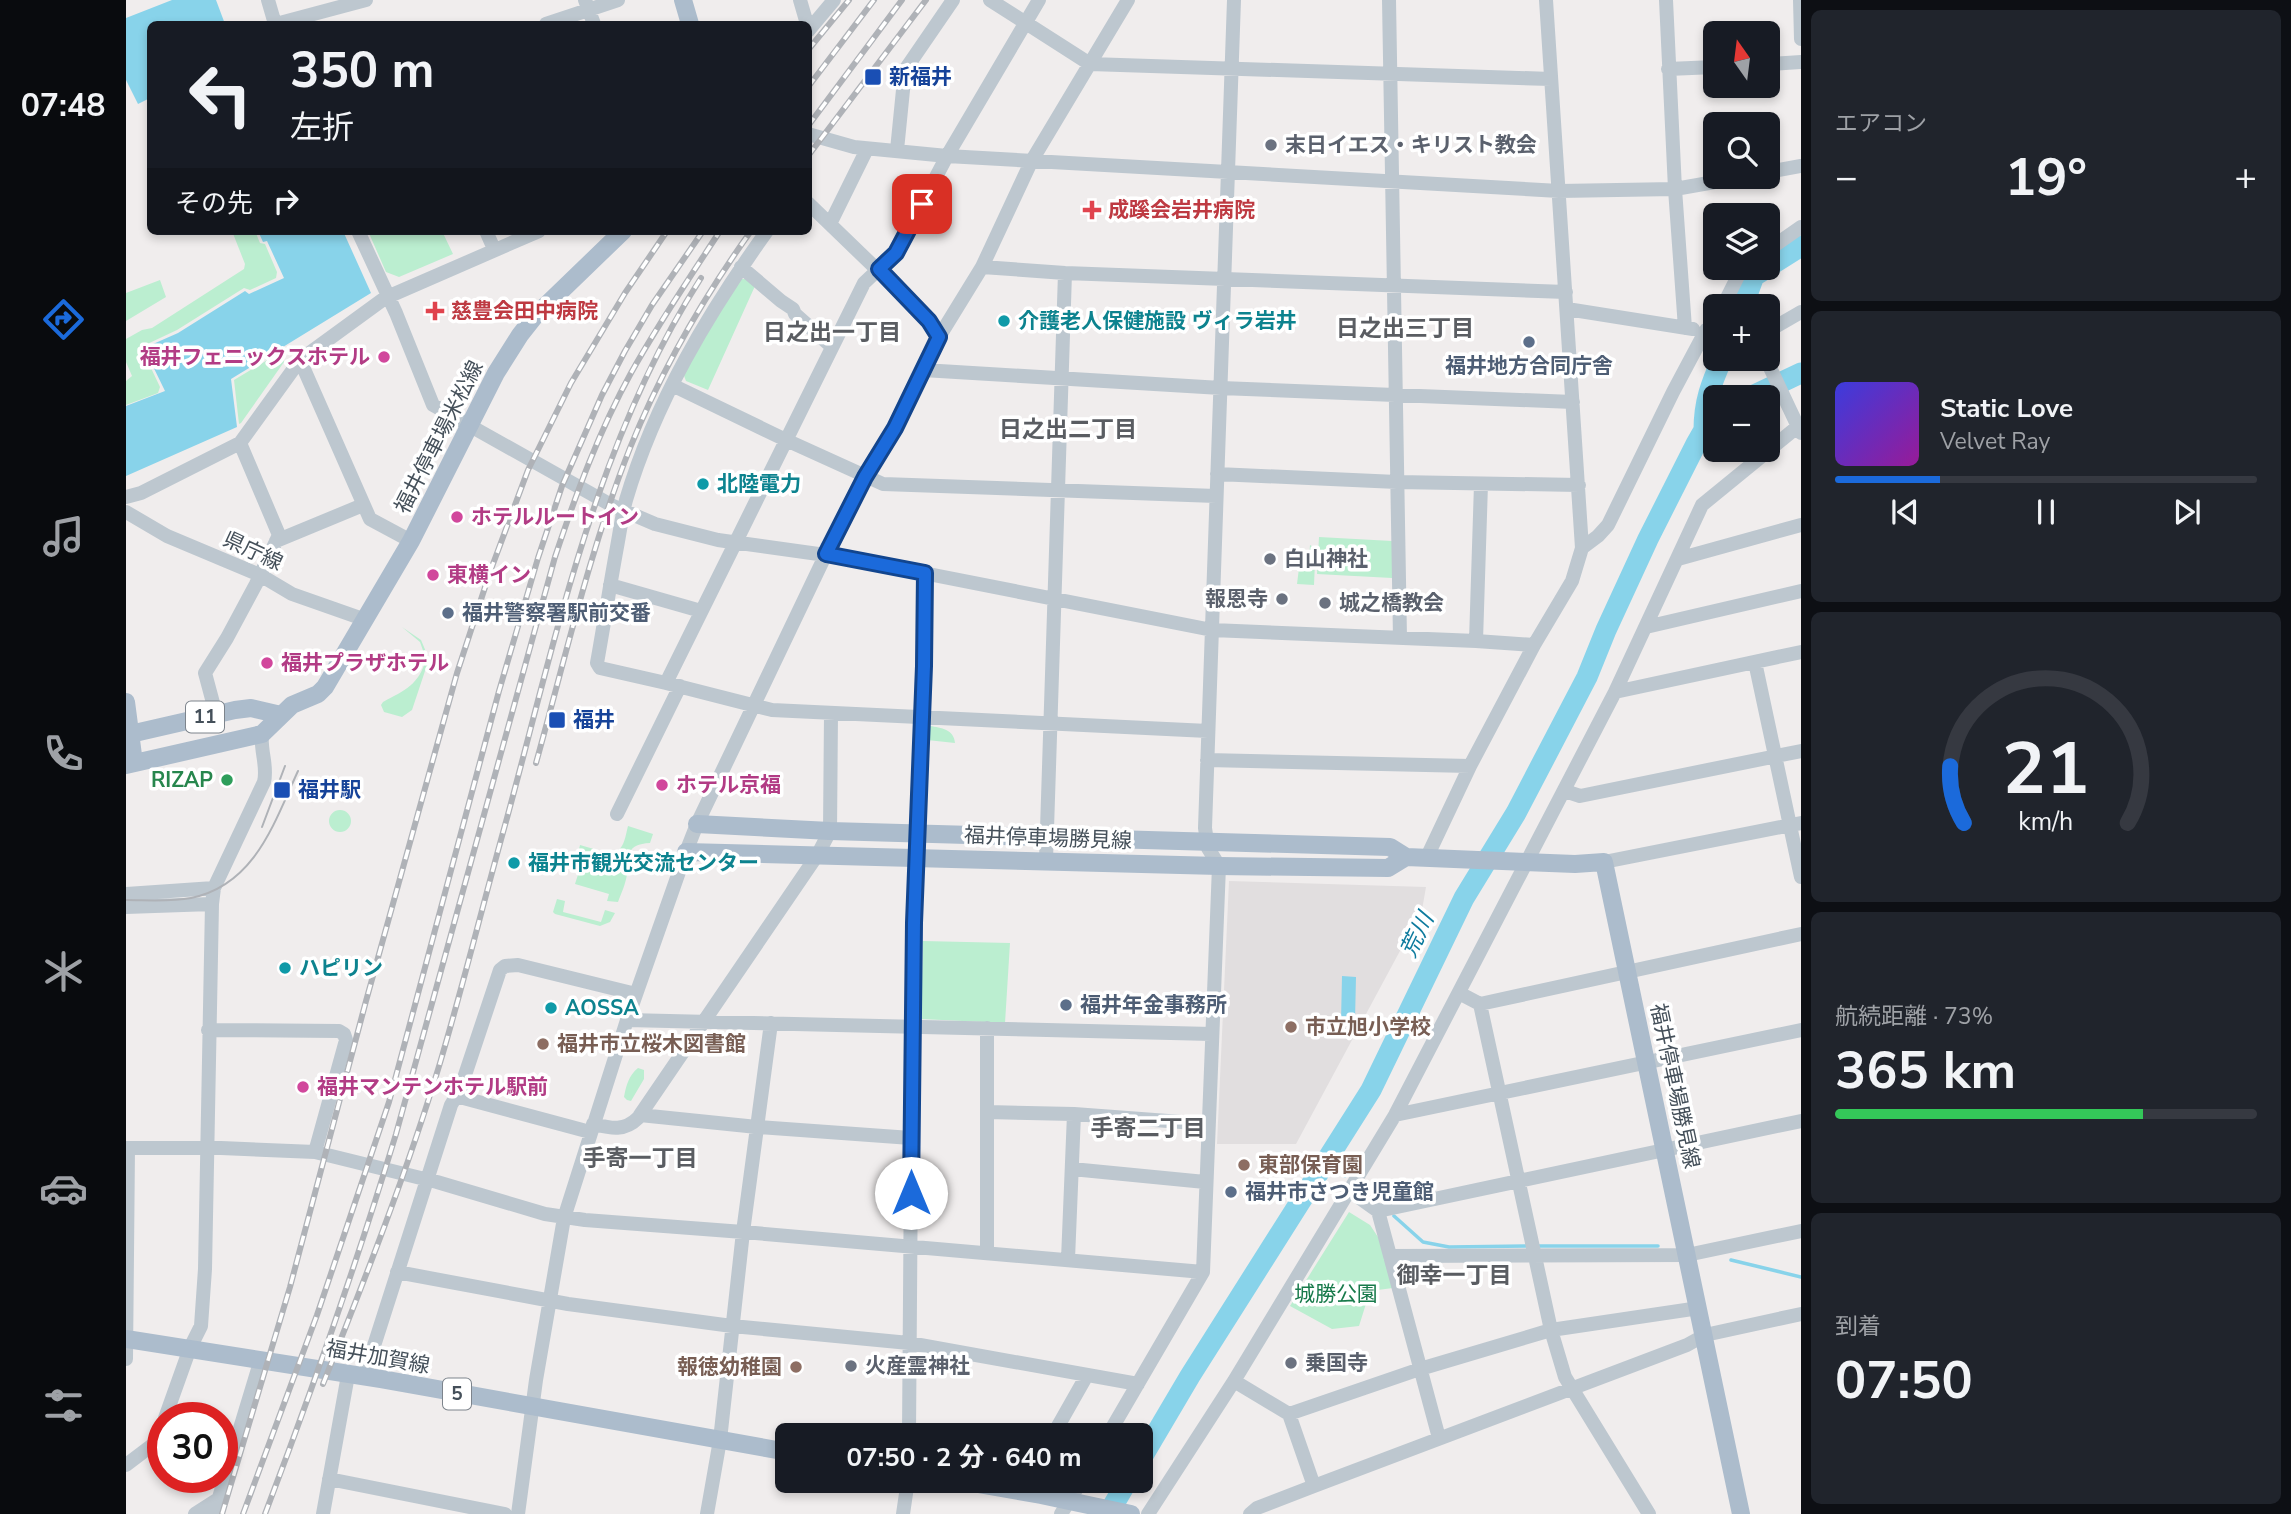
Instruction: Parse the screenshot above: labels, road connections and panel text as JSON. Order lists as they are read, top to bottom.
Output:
{
  "streets": {
    "main road": [
      "福井停車場米松線",
      "11",
      "福井停車場勝見線",
      "福井加賀線",
      "5"
    ],
    "street": ["県庁線"]
  },
  "crossings": [
    ["福井停車場米松線", "県庁線"],
    ["福井停車場米松線", "11"]
  ],
  "districts": [
    "日之出三丁目",
    "日之出一丁目",
    "日之出二丁目",
    "手寄二丁目",
    "手寄一丁目",
    "御幸一丁目"
  ],
  "water": ["荒川"],
  "parks": ["城勝公園"],
  "places": {
    "transit": ["新福井", "福井", "福井駅"],
    "other": [
      "末日イエス・キリスト教会",
      "介護老人保健施設 ヴィラ岩井",
      "福井地方合同庁舎",
      "福井フェニックスホテル",
      "北陸電力",
      "ホテルルートイン",
      "白山神社",
      "東横イン",
      "報恩寺",
      "城之橋教会",
      "福井警察署駅前交番",
      "福井プラザホテル",
      "RIZAP",
      "ホテル京福",
      "福井市観光交流センター",
      "ハピリン",
      "福井年金事務所",
      "AOSSA",
      "市立旭小学校",
      "福井市立桜木図書館",
      "福井マンテンホテル駅前",
      "東部保育園",
      "福井市さつき児童館",
      "乗国寺",
      "火産霊神社",
      "報徳幼稚園"
    ],
    "health": ["成蹊会岩井病院", "慈豊会田中病院"]
  },
  "north": "top",
  "page": {
    "tabs": "07:48",
    "tile": [
      "エアコン",
      ["航続距離 · 73%", "365 km"],
      ["到着", "07:50"]
    ],
    "map_buttons": ["+", "−"],
    "turn": ["350 m", "左折"],
    "heat": ["−", "19°", "+"],
    "then": "その先",
    "song": ["Static Love", "Velvet Ray"],
    "limit": "30",
    "trip": "07:50 · 2 分 · 640 m",
    "gauge": ["21", "km/h"]
  }
}
